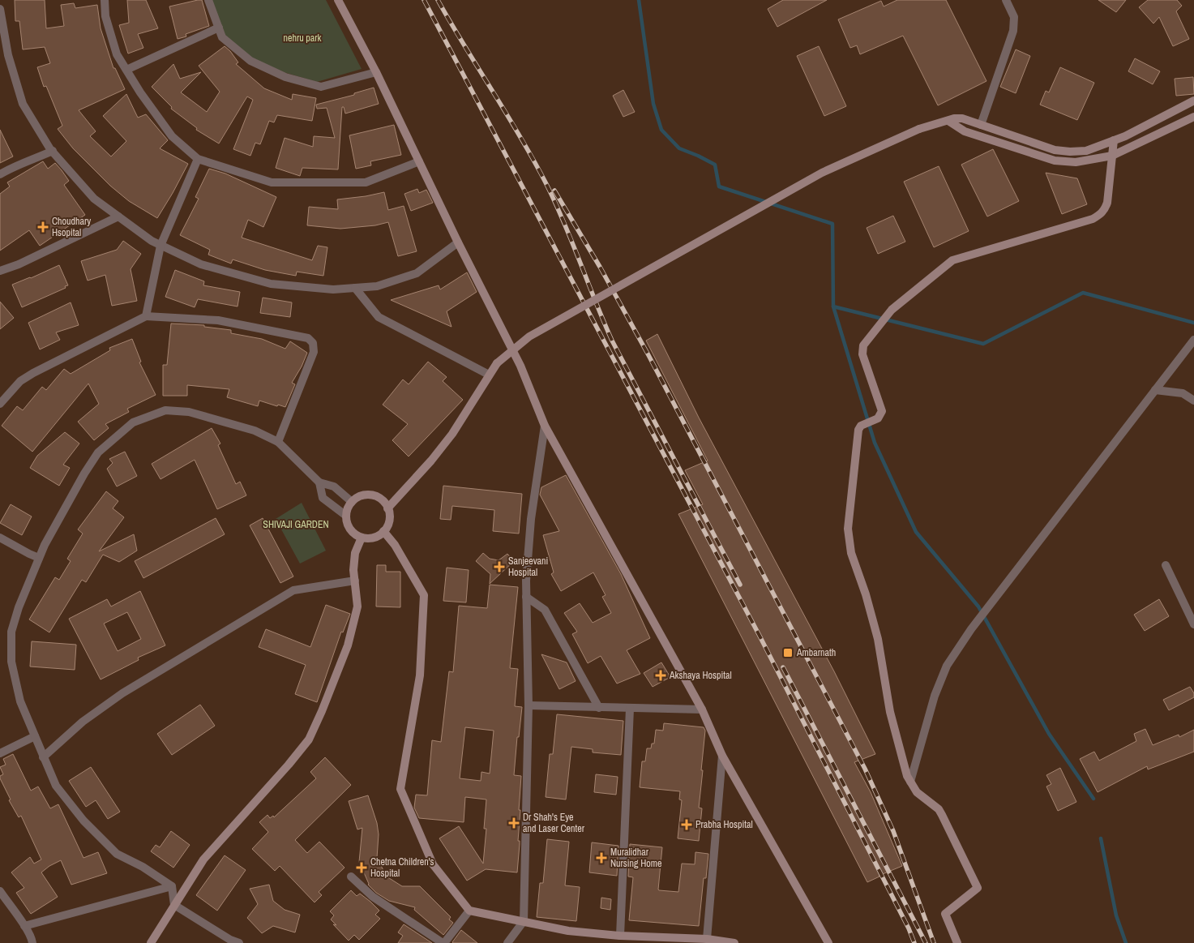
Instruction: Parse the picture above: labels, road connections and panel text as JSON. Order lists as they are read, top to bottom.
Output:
{
  "parks": ["nehru park", "SHIVAJI GARDEN"],
  "places": {
    "health": [
      "Choudhary Hsopital",
      "Sanjeevani Hospital",
      "Akshaya Hospital",
      "Dr Shah's Eye and Laser Center",
      "Prabha Hospital",
      "Muralidhar Nursing Home",
      "Chetna Children's Hospital"
    ],
    "transit": ["Ambarnath"]
  }
}
